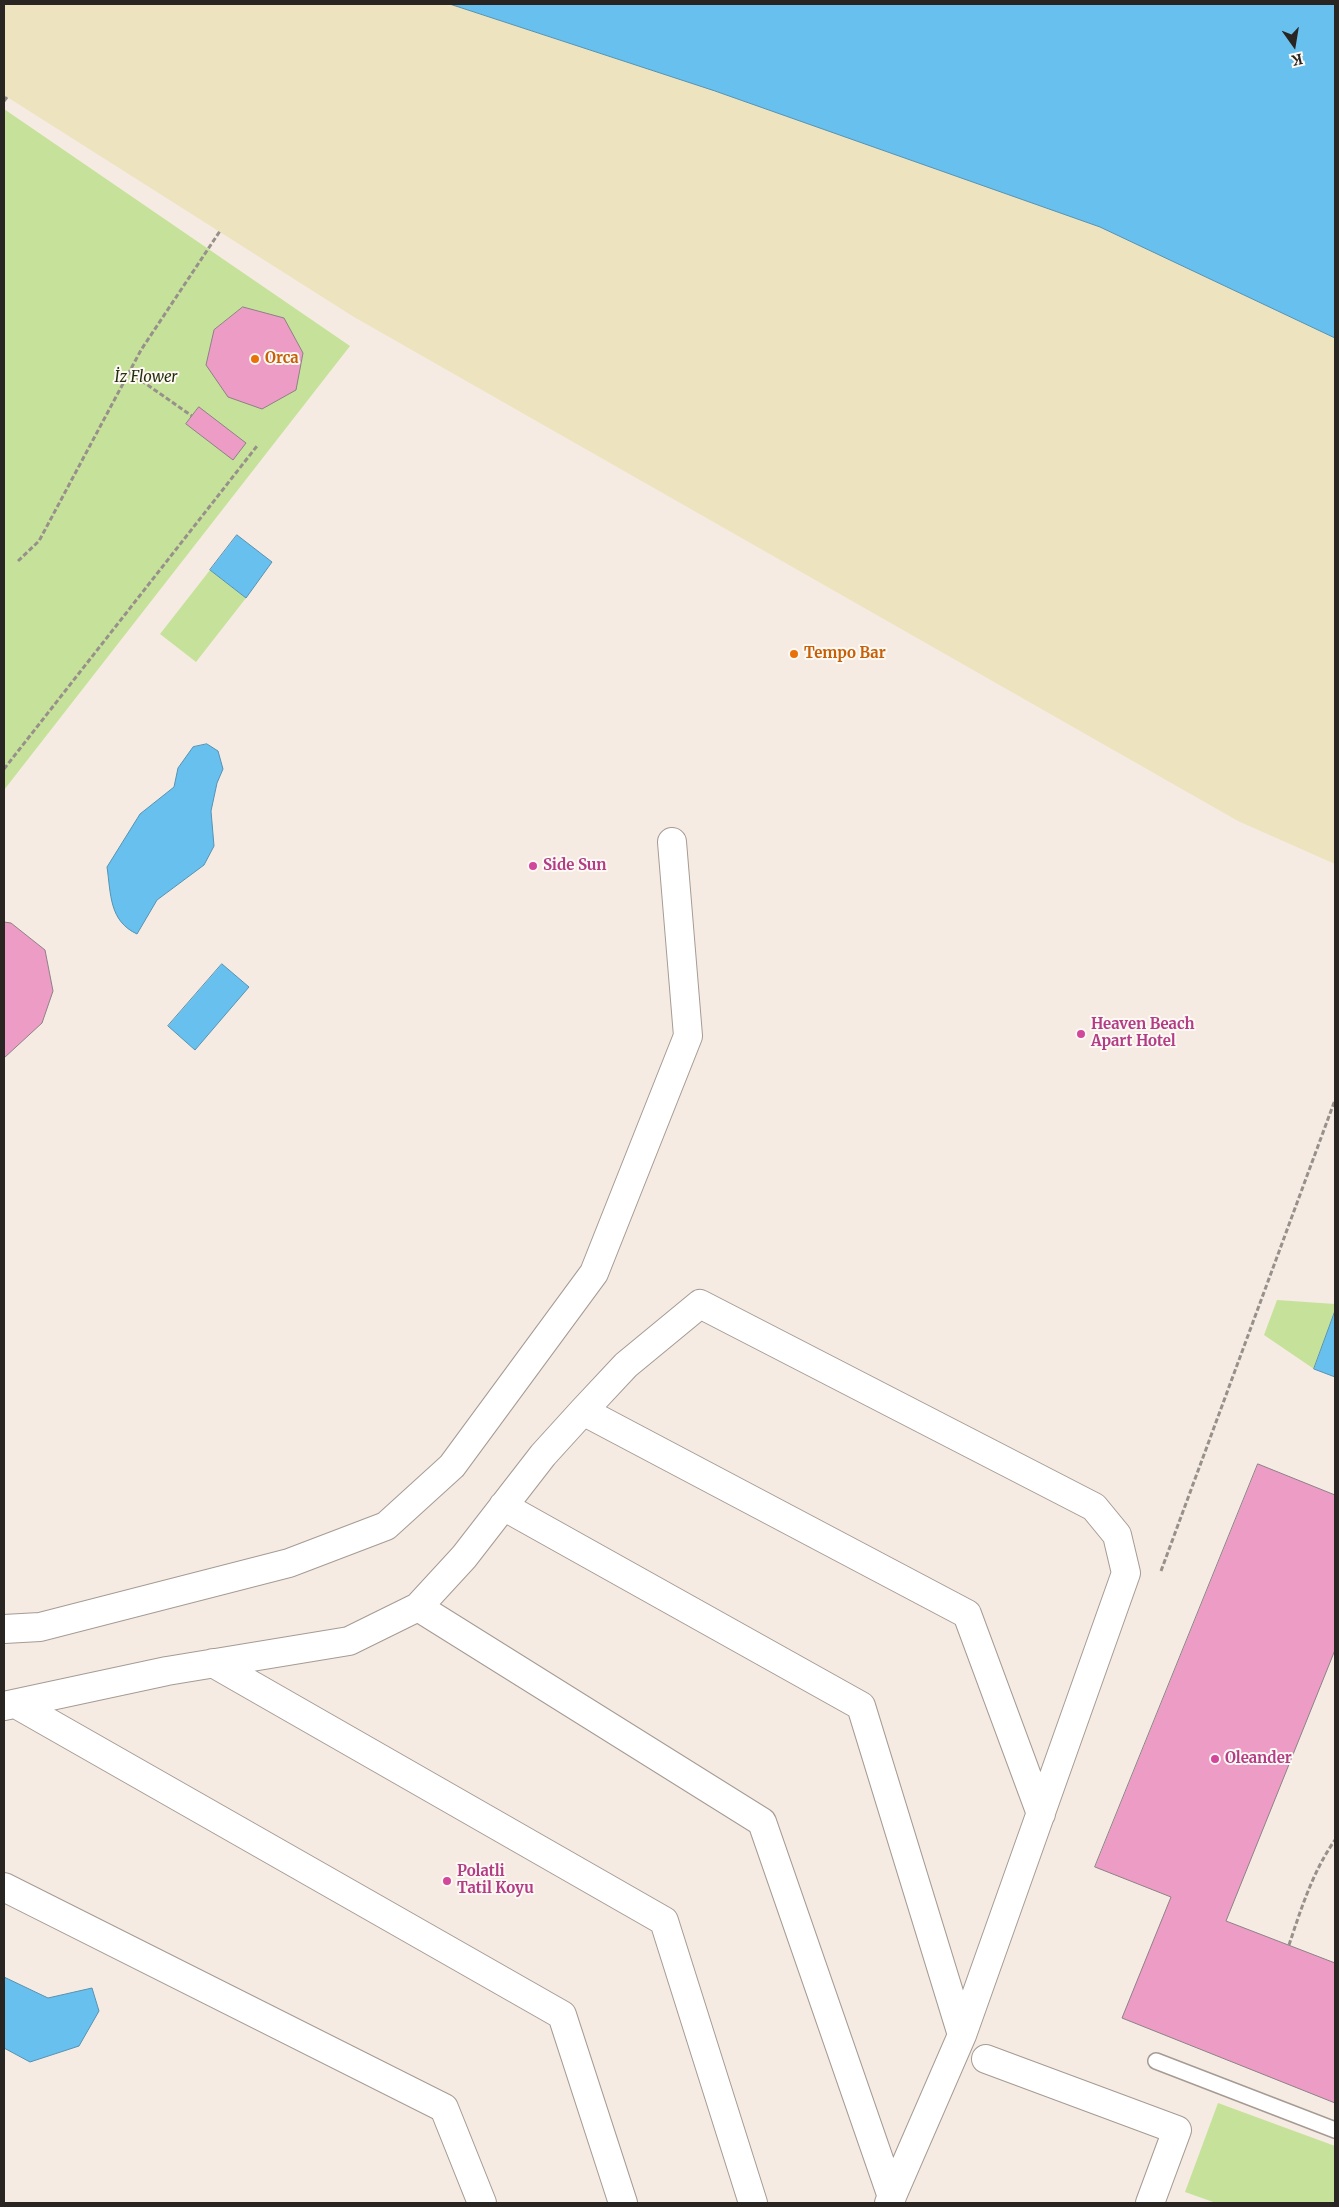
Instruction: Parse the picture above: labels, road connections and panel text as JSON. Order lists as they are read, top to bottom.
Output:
{
  "parks": ["İz Flower"],
  "places": [
    "Orca",
    "Tempo Bar",
    "Side Sun",
    "Heaven Beach Apart Hotel",
    "Oleander",
    "Polatli Tatil Koyu"
  ],
  "north": "bottom"
}
